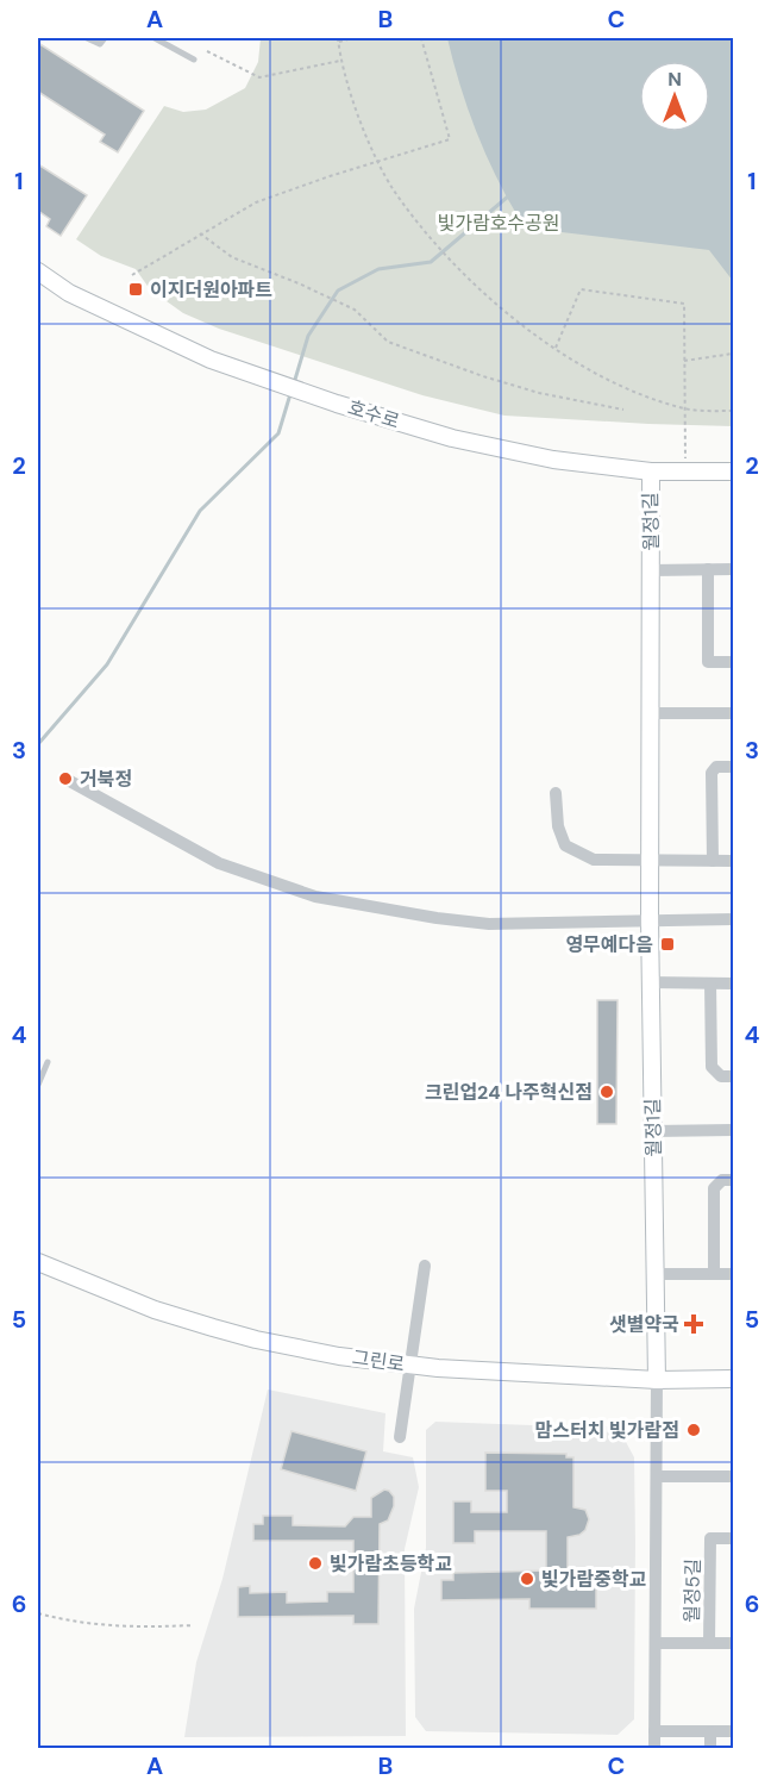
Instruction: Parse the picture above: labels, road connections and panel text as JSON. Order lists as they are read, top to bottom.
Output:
{
  "streets": {
    "street": [
      "호수로",
      "월정1길",
      "그린로",
      "월정5길"
    ]
  },
  "crossings": [
    ["호수로", "월정1길"],
    ["월정1길", "그린로"],
    ["월정1길", "월정5길"],
    ["그린로", "월정5길"]
  ],
  "parks": ["빛가람호수공원"],
  "places": {
    "transit": ["이지더원아파트", "영무예다음"],
    "other": [
      "거북정",
      "크린업24 나주혁신점",
      "맘스터치 빛가람점",
      "빛가람초등학교",
      "빛가람중학교"
    ],
    "health": ["샛별약국"]
  },
  "north": "top",
  "grid": {
    "columns": ["A", "B", "C"],
    "rows": [
      "1",
      "2",
      "3",
      "4",
      "5",
      "6"
    ]
  }
}
